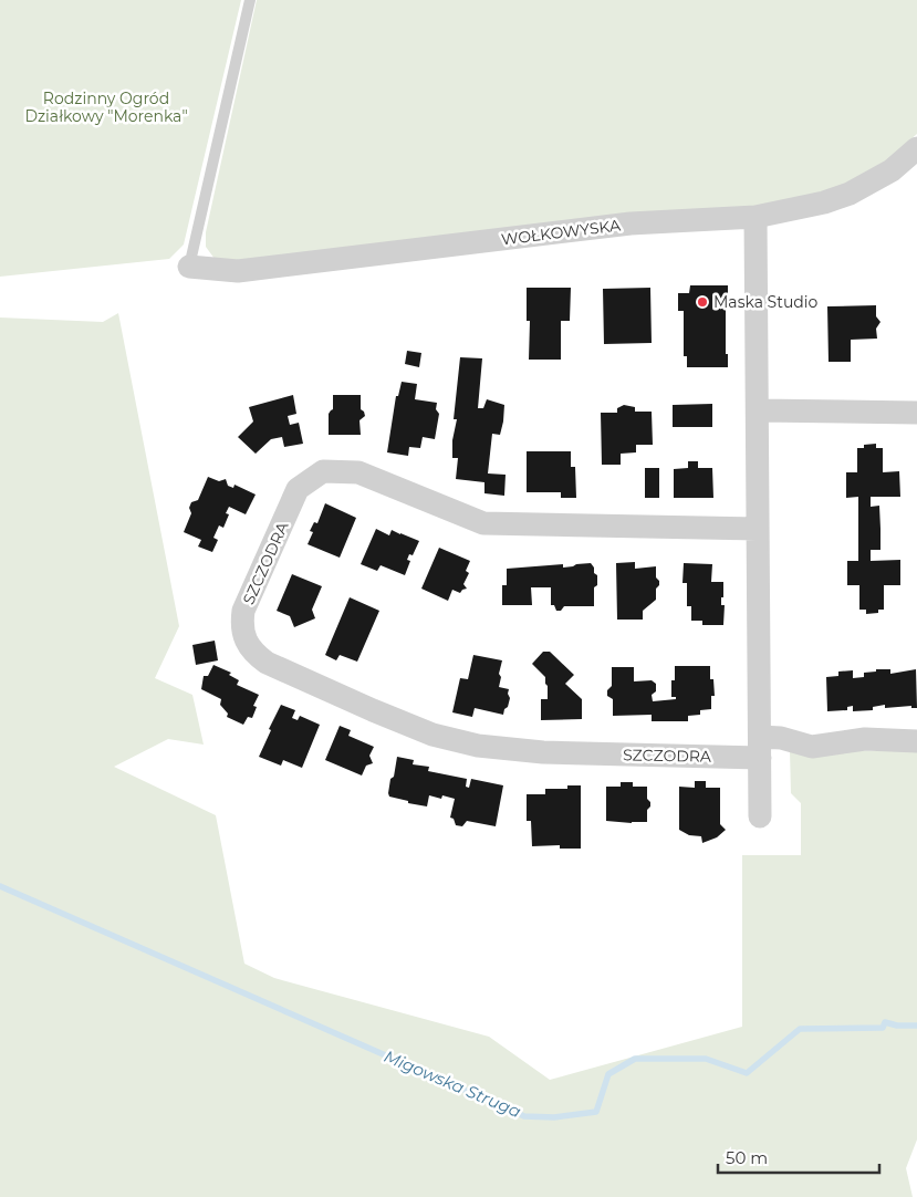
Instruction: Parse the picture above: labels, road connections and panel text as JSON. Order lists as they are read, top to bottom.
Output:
{
  "streets": {
    "street": ["WOŁKOWYSKA", "SZCZODRA"]
  },
  "water": ["Migowska Struga"],
  "parks": ["Rodzinny Ogród Działkowy \"Morenka\""],
  "places": ["Maska Studio"],
  "scale_bar": "50 m"
}
